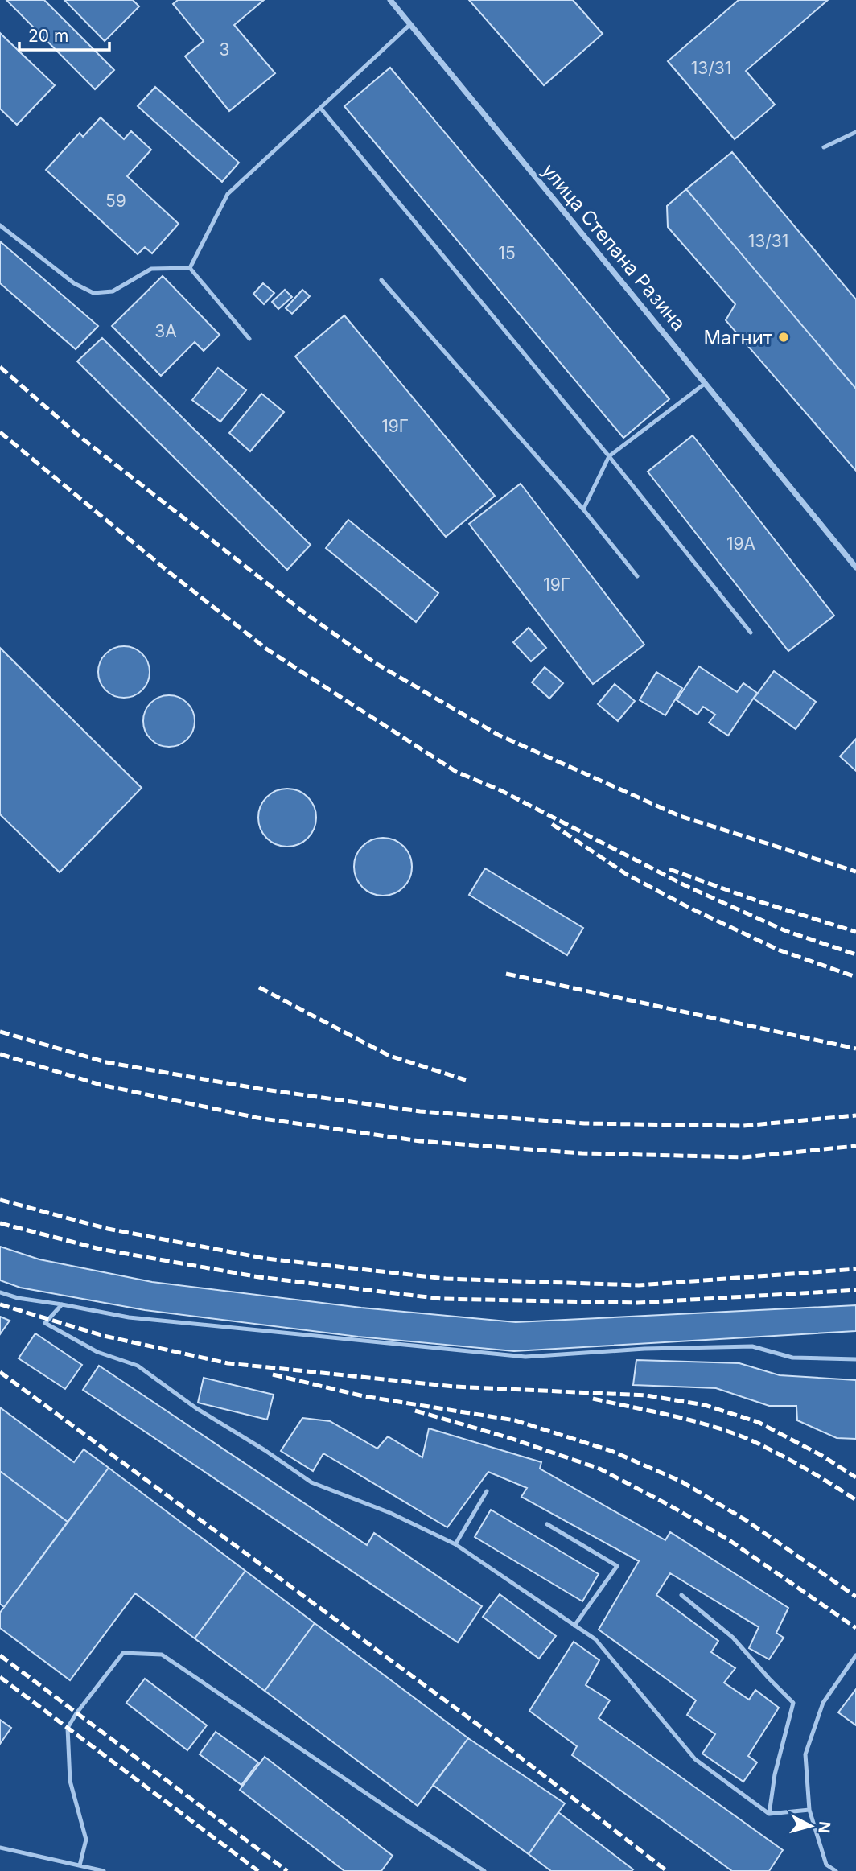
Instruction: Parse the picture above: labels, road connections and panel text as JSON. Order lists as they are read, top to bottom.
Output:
{
  "streets": {
    "street": ["улица Степана Разина"]
  },
  "places": ["Магнит"],
  "house_numbers": [
    "3",
    "13/31",
    "59",
    "13/31",
    "15",
    "3А",
    "19Г",
    "19А",
    "19Г"
  ],
  "scale_bar": "20 m",
  "north": "right"
}
